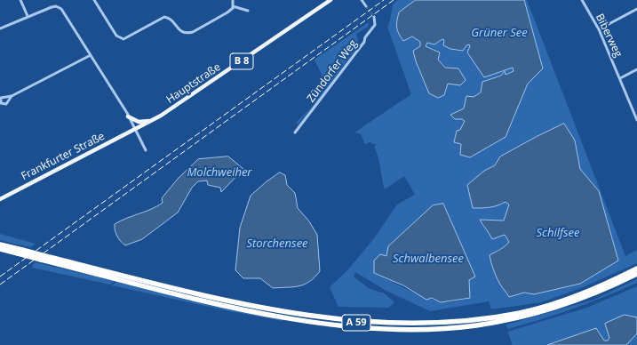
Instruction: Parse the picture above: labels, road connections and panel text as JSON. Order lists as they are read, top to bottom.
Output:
{
  "streets": {
    "highway": ["A 59"],
    "main road": ["B 8", "Hauptstraße", "Frankfurter Straße"],
    "street": ["Biberweg", "Zündorfer Weg"]
  },
  "crossings": [
    ["Hauptstraße", "Frankfurter Straße"]
  ],
  "water": [
    "Grüner See",
    "Molchweiher",
    "Schilfsee",
    "Storchensee",
    "Schwalbensee"
  ]
}
